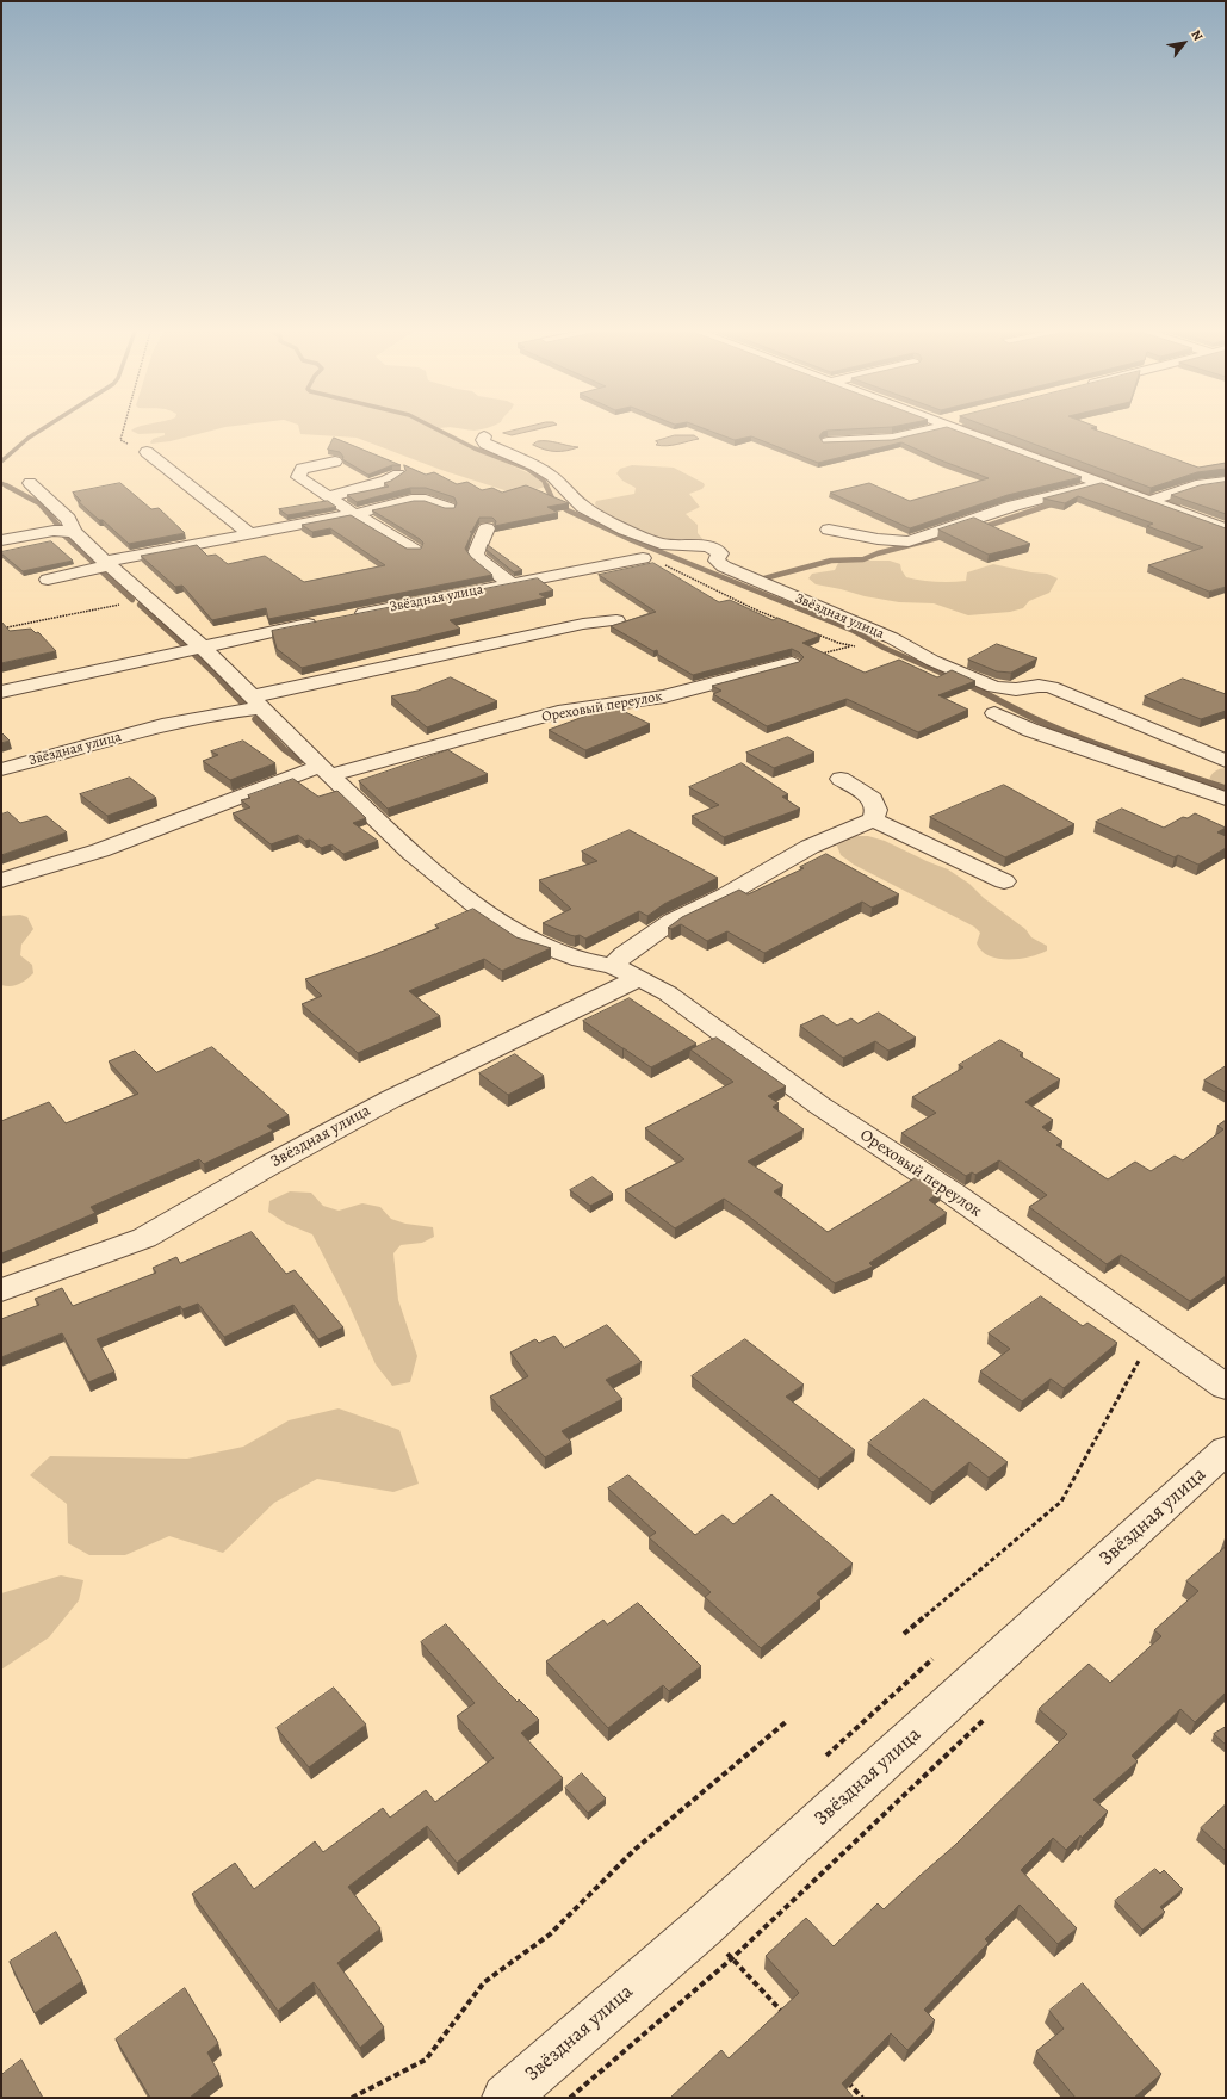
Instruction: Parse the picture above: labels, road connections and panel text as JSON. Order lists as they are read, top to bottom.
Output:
{
  "streets": {
    "street": ["Звёздная улица", "Ореховый переулок"]
  },
  "crossings": [
    ["Звёздная улица", "Ореховый переулок"]
  ],
  "north": "top right"
}
